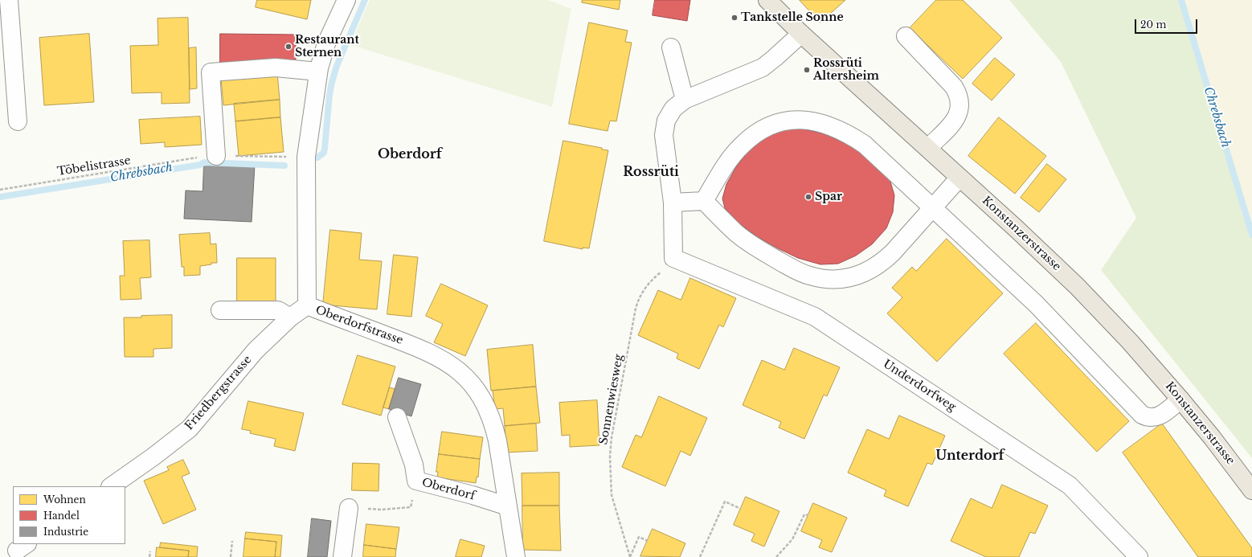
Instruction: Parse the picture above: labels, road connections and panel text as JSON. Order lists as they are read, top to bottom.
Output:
{
  "streets": {
    "main road": ["Konstanzerstrasse"],
    "street": [
      "Oberdorfstrasse",
      "Underdorfweg",
      "Friedbergstrasse",
      "Oberdorf"
    ],
    "path": ["Töbelistrasse", "Sonnenwiesweg"]
  },
  "crossings": [
    ["Töbelistrasse", "Oberdorfstrasse"],
    ["Oberdorfstrasse", "Friedbergstrasse"],
    ["Oberdorfstrasse", "Oberdorf"],
    ["Underdorfweg", "Sonnenwiesweg"]
  ],
  "districts": ["Oberdorf", "Rossrüti", "Unterdorf"],
  "water": ["Chrebsbach"],
  "places": [
    "Tankstelle Sonne",
    "Restaurant Sternen",
    "Rossrüti Altersheim",
    "Spar"
  ],
  "legend": ["Wohnen", "Handel", "Industrie"],
  "scale_bar": "20 m"
}
